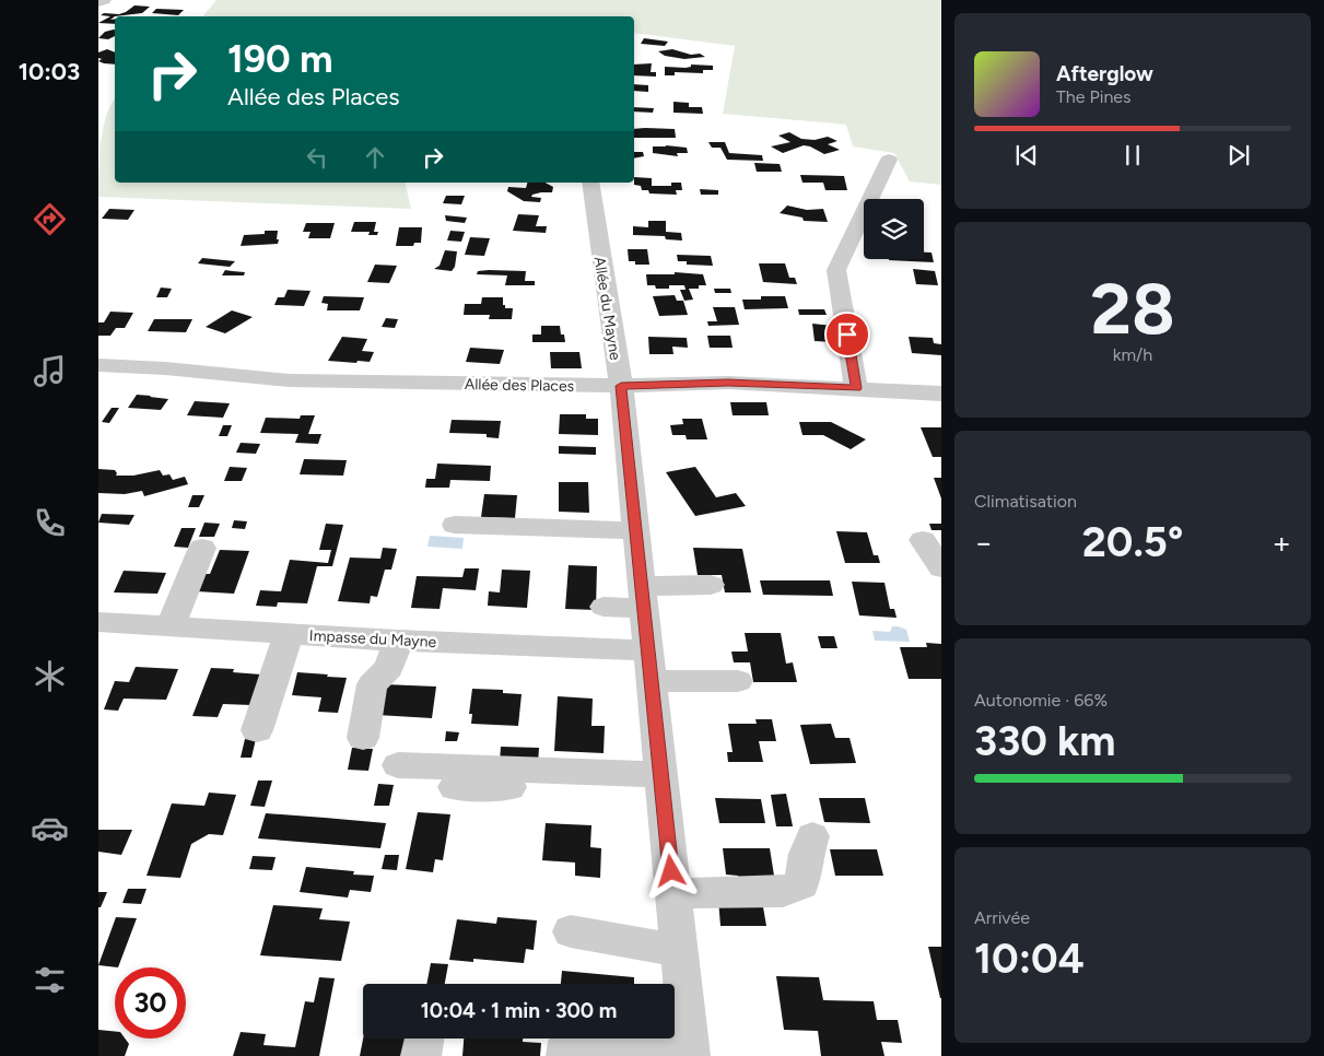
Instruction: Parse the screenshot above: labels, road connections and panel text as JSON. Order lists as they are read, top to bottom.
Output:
{
  "streets": {
    "street": ["Allée du Mayne", "Allée des Places", "Impasse du Mayne"]
  },
  "crossings": [
    ["Allée du Mayne", "Allée des Places"],
    ["Allée du Mayne", "Impasse du Mayne"]
  ],
  "page": {
    "tabs": "10:03",
    "turn": ["190 m", "Allée des Places"],
    "song": ["Afterglow", "The Pines"],
    "tile": [
      ["28", "km/h"],
      "Climatisation",
      ["Autonomie · 66%", "330 km"],
      ["Arrivée", "10:04"]
    ],
    "heat": ["−", "20.5°", "+"],
    "limit": "30",
    "trip": "10:04 · 1 min · 300 m"
  }
}
